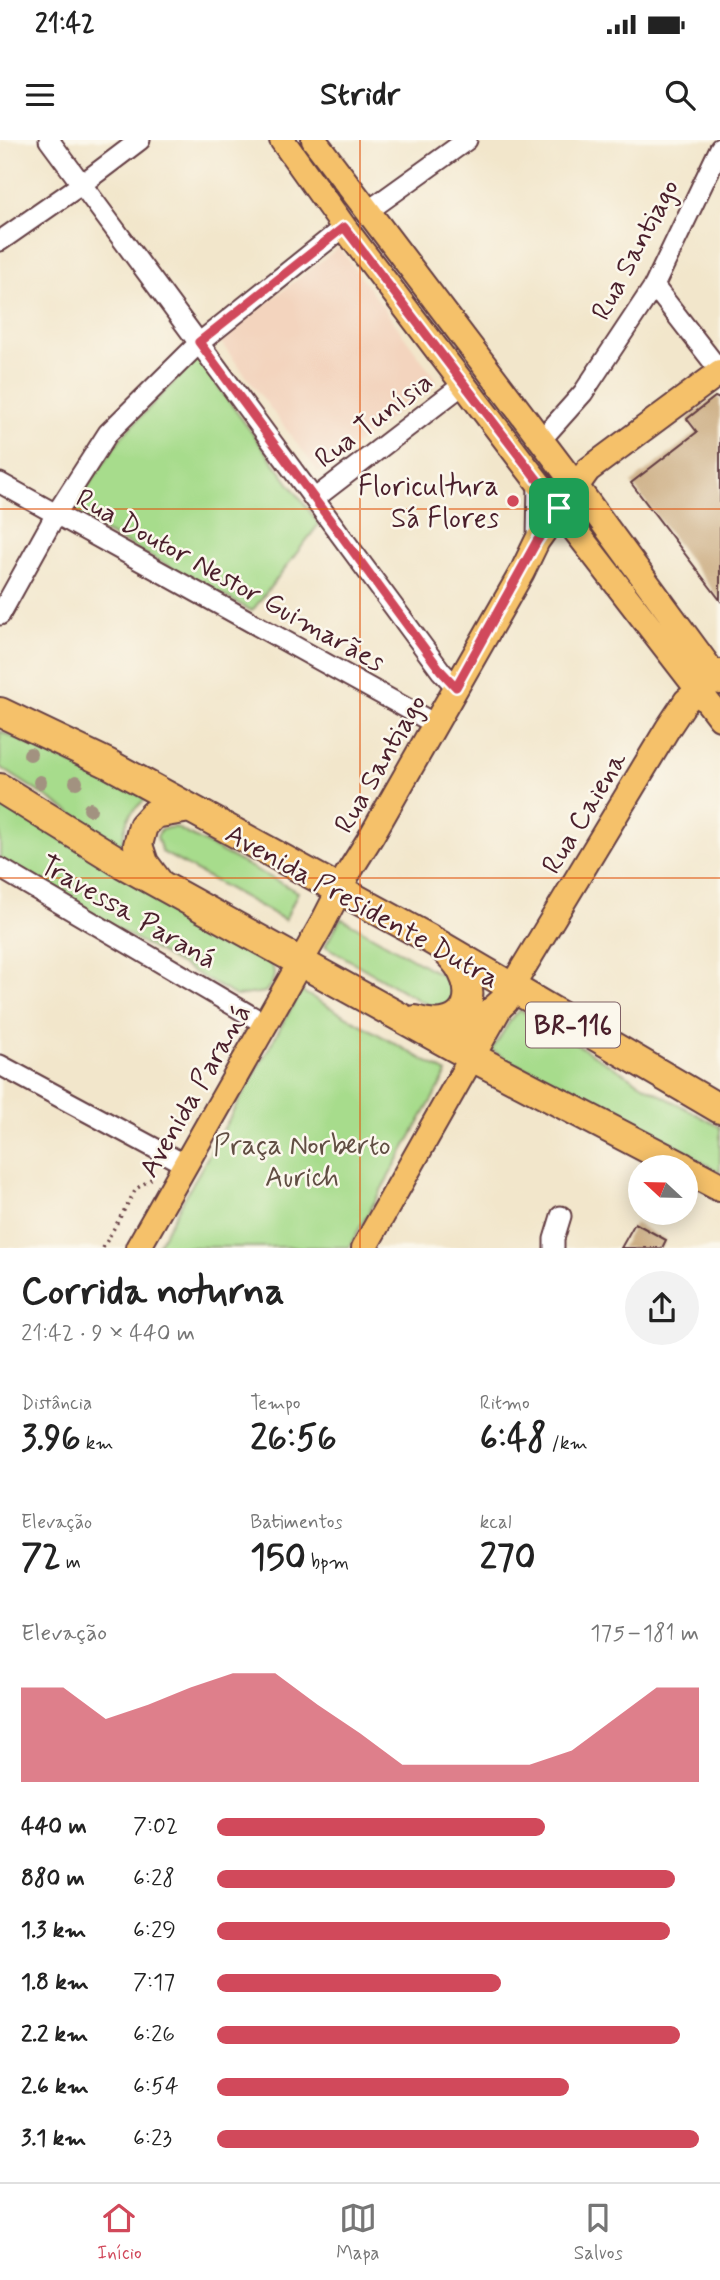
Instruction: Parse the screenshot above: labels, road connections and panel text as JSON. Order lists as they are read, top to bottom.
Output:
{
  "streets": {
    "highway": ["Avenida Presidente Dutra", "BR-116"],
    "main road": ["Rua Santiago", "Rua Caiena", "Avenida Paraná"],
    "street": ["Rua Tunísia", "Rua Doutor Nestor Guimarães", "Travessa Paraná"]
  },
  "crossings": [
    ["Rua Santiago", "Rua Doutor Nestor Guimarães"],
    ["Rua Santiago", "Avenida Presidente Dutra"],
    ["Rua Santiago", "Avenida Paraná"],
    ["Rua Caiena", "Avenida Presidente Dutra"],
    ["Rua Caiena", "BR-116"],
    ["Travessa Paraná", "Avenida Paraná"],
    ["BR-116", "Avenida Paraná"]
  ],
  "parks": ["Praça Norberto Aurich"],
  "places": ["Floricultura Sá Flores"],
  "north": "left",
  "page": {
    "status": "21:42",
    "header": "Stridr",
    "heading": ["Corrida noturna", "21:42 · 9 × 440 m"],
    "stats": [
      ["Distância", "3.96 km"],
      ["Tempo", "26:56"],
      ["Ritmo", "6:48 /km"],
      ["Elevação", "72 m"],
      ["Batimentos", "150 bpm"],
      ["kcal", "270"]
    ],
    "chart": ["Elevação", "175–181 m"],
    "list": [
      {
        "name": "440 m",
        "note": "7:02"
      },
      {
        "name": "880 m",
        "note": "6:28"
      },
      {
        "name": "1.3 km",
        "note": "6:29"
      },
      {
        "name": "1.8 km",
        "note": "7:17"
      },
      {
        "name": "2.2 km",
        "note": "6:26"
      },
      {
        "name": "2.6 km",
        "note": "6:54"
      },
      {
        "name": "3.1 km",
        "note": "6:23"
      }
    ],
    "tabs": ["Início", "Mapa", "Salvos"]
  }
}
